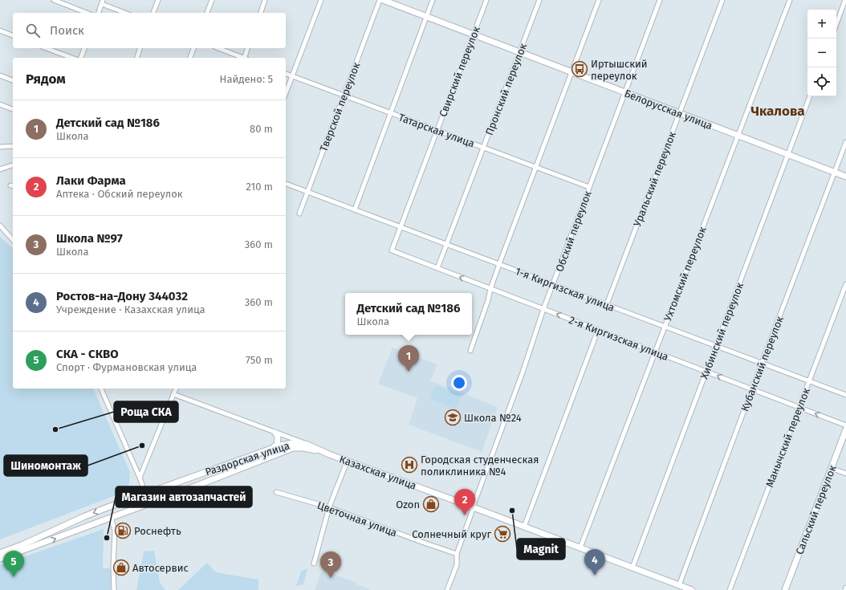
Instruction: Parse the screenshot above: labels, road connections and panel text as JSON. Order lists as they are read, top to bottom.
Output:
{
  "streets": {
    "main road": [
      "Белорусская улица",
      "Раздорская улица",
      "Казахская улица",
      "Сальский переулок"
    ],
    "street": [
      "Свирский переулок",
      "Пронский переулок",
      "Тверской переулок",
      "Татарская улица",
      "Уральский переулок",
      "Обский переулок",
      "Ухтомский переулок",
      "1-я Киргизская улица",
      "Хибинский переулок",
      "2-я Киргизская улица",
      "Кубанский переулок",
      "Манычский переулок",
      "Цветочная улица"
    ]
  },
  "crossings": [
    ["Свирский переулок", "Белорусская улица"],
    ["Свирский переулок", "Татарская улица"],
    ["Свирский переулок", "1-я Киргизская улица"],
    ["Свирский переулок", "2-я Киргизская улица"],
    ["Пронский переулок", "Белорусская улица"],
    ["Пронский переулок", "Татарская улица"],
    ["Пронский переулок", "1-я Киргизская улица"],
    ["Пронский переулок", "2-я Киргизская улица"],
    ["Тверской переулок", "Татарская улица"],
    ["Тверской переулок", "1-я Киргизская улица"],
    ["Белорусская улица", "Уральский переулок"],
    ["Белорусская улица", "Обский переулок"],
    ["Белорусская улица", "Ухтомский переулок"],
    ["Белорусская улица", "Хибинский переулок"],
    ["Белорусская улица", "Кубанский переулок"],
    ["Татарская улица", "Обский переулок"],
    ["Уральский переулок", "1-я Киргизская улица"],
    ["Обский переулок", "1-я Киргизская улица"],
    ["Обский переулок", "2-я Киргизская улица"],
    ["Обский переулок", "Казахская улица"],
    ["Обский переулок", "Цветочная улица"],
    ["Ухтомский переулок", "1-я Киргизская улица"],
    ["Ухтомский переулок", "2-я Киргизская улица"],
    ["Ухтомский переулок", "Казахская улица"],
    ["1-я Киргизская улица", "Хибинский переулок"],
    ["1-я Киргизская улица", "Кубанский переулок"],
    ["1-я Киргизская улица", "Манычский переулок"],
    ["Хибинский переулок", "2-я Киргизская улица"],
    ["Хибинский переулок", "Казахская улица"],
    ["2-я Киргизская улица", "Кубанский переулок"],
    ["2-я Киргизская улица", "Манычский переулок"],
    ["Кубанский переулок", "Казахская улица"],
    ["Раздорская улица", "Казахская улица"]
  ],
  "one_way": ["2-я Киргизская улица"],
  "districts": ["Чкалова"],
  "places": {
    "bus stop": ["Иртышский переулок"],
    "school or university": ["Школа №24"],
    "other": [
      "Роща СКА",
      "Шиномонтаж",
      "Magnit",
      "Магазин автозапчастей"
    ],
    "hospital": ["Городская студенческая поликлиника №4"],
    "shop": ["Ozon", "Автосервис"],
    "fuel station": ["Роснефть"],
    "supermarket": ["Солнечный круг"]
  },
  "page": {
    "map_buttons": ["+", "−"],
    "search": "Поиск",
    "heading": ["Рядом", "Найдено: 5"],
    "list": [
      {
        "mark": "1",
        "name": "Детский сад №186",
        "note": "Школа",
        "value": "80 m"
      },
      {
        "mark": "2",
        "name": "Лаки Фарма",
        "note": "Аптека · Обский переулок",
        "value": "210 m"
      },
      {
        "mark": "3",
        "name": "Школа №97",
        "note": "Школа",
        "value": "360 m"
      },
      {
        "mark": "4",
        "name": "Ростов-на-Дону 344032",
        "note": "Учреждение · Казахская улица",
        "value": "360 m"
      },
      {
        "mark": "5",
        "name": "СКА - СКВО",
        "note": "Спорт · Фурмановская улица",
        "value": "750 m"
      }
    ],
    "popup": ["Детский сад №186", "Школа"],
    "pins": [
      "1",
      "2",
      "4",
      "5",
      "3"
    ]
  }
}
